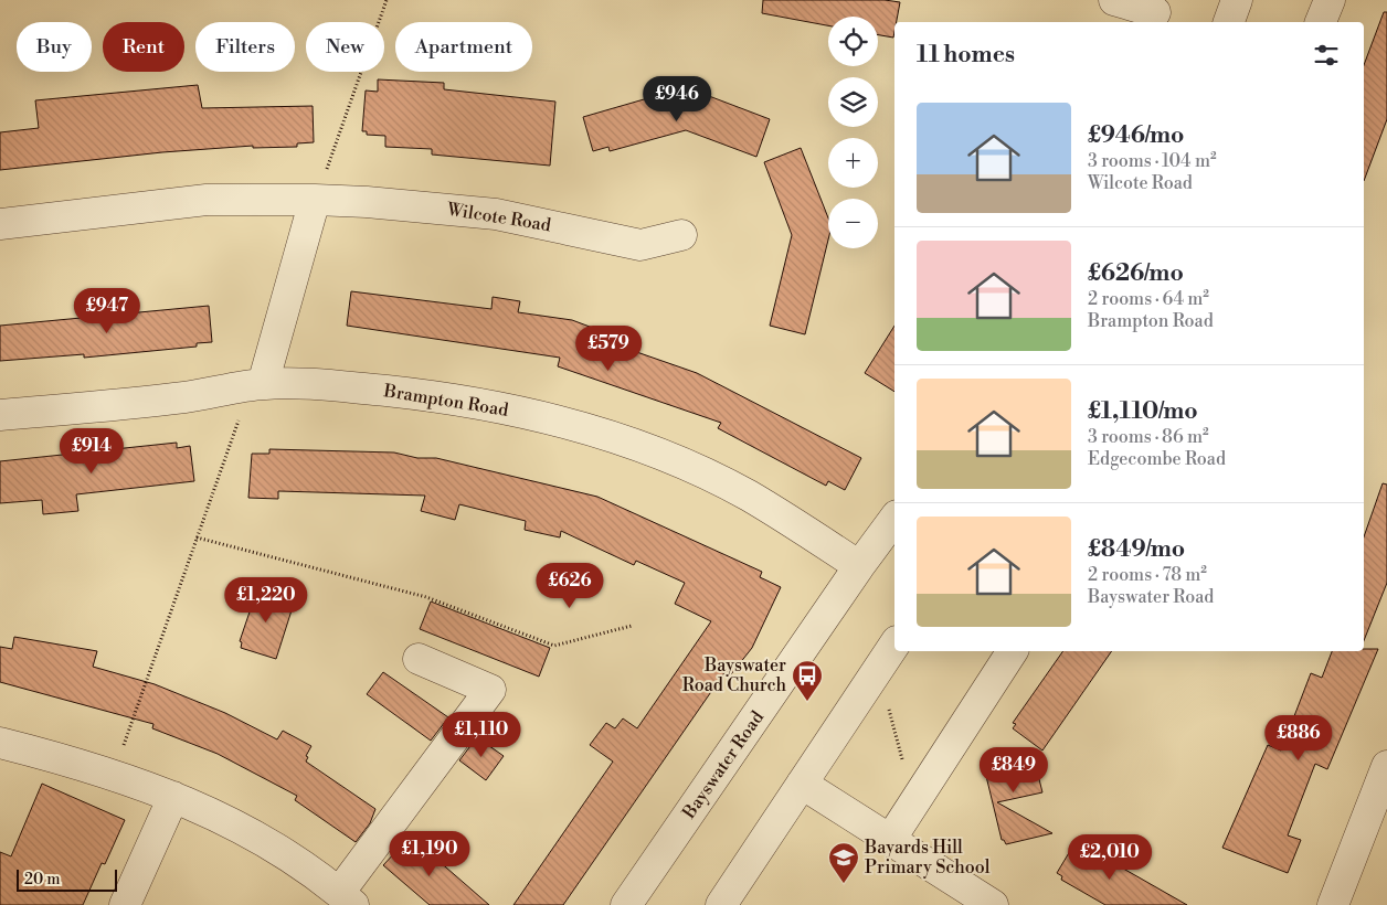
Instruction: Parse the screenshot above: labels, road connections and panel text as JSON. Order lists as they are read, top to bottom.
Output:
{
  "streets": {
    "street": ["Wilcote Road", "Brampton Road", "Bayswater Road"]
  },
  "crossings": [
    ["Brampton Road", "Bayswater Road"]
  ],
  "places": {
    "bus stop": ["Bayswater Road Church"],
    "school or university": ["Bayards Hill Primary School"]
  },
  "scale_bar": "20 m",
  "page": {
    "map_buttons": ["+", "−"],
    "chip": [
      "Buy",
      "Rent",
      "Filters",
      "New",
      "Apartment"
    ],
    "heading": "11 homes",
    "price": [
      "£946",
      "£947",
      "£579",
      "£914",
      "£626",
      "£1,220",
      "£1,110",
      "£886",
      "£849",
      "£1,190",
      "£2,010"
    ],
    "list": [
      {
        "name": "£946/mo",
        "note": "3 rooms · 104 m² · Wilcote Road"
      },
      {
        "name": "£626/mo",
        "note": "2 rooms · 64 m² · Brampton Road"
      },
      {
        "name": "£1,110/mo",
        "note": "3 rooms · 86 m² · Edgecombe Road"
      },
      {
        "name": "£849/mo",
        "note": "2 rooms · 78 m² · Bayswater Road"
      }
    ],
    "scale": "20 m"
  }
}
